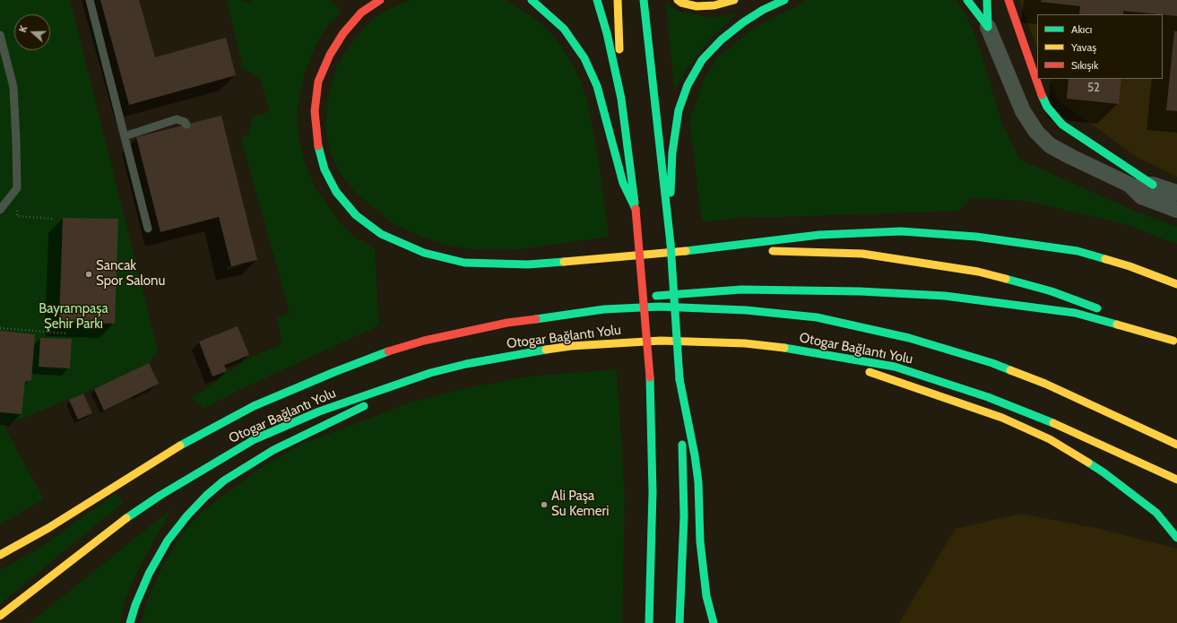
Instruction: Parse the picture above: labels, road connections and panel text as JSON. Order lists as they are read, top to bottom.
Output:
{
  "streets": {
    "main road": ["Otogar Bağlantı Yolu"]
  },
  "parks": ["Bayrampaşa Şehir Parkı"],
  "places": ["Sancak Spor Salonu", "Ali Paşa Su Kemeri"],
  "house_numbers": ["52"],
  "legend": ["Akıcı", "Yavaş", "Sıkışık"],
  "north": "left"
}
